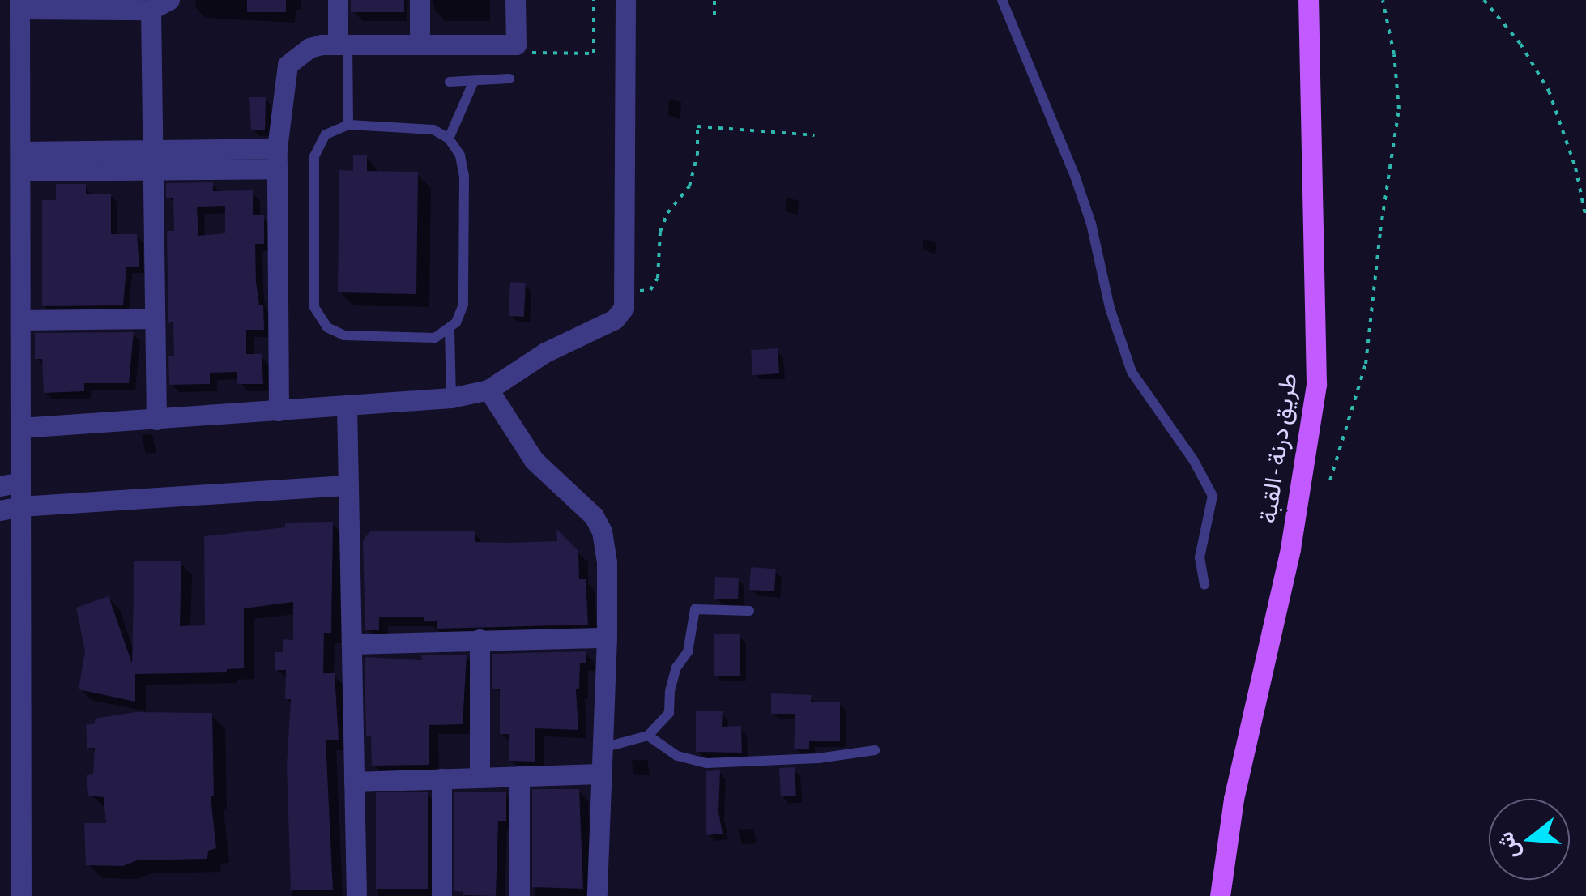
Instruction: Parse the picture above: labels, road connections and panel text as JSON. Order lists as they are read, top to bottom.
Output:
{
  "streets": {
    "main road": ["طريق درنة - القبة"]
  },
  "north": "left"
}
